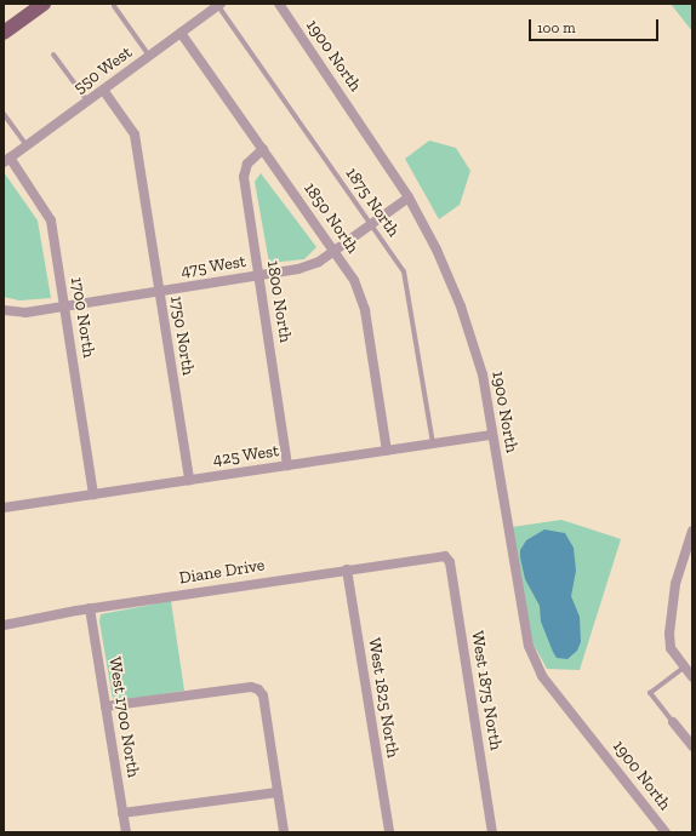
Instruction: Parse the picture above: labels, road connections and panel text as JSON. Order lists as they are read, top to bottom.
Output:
{
  "streets": {
    "street": [
      "1900 North",
      "550 West",
      "1850 North",
      "475 West",
      "1800 North",
      "1700 North",
      "1750 North",
      "425 West",
      "Diane Drive",
      "West 1875 North",
      "West 1825 North",
      "West 1700 North"
    ],
    "lane": ["1875 North"]
  },
  "crossings": [
    ["1900 North", "475 West"],
    ["1900 North", "425 West"],
    ["550 West", "1875 North"],
    ["550 West", "1850 North"],
    ["550 West", "1700 North"],
    ["550 West", "1750 North"],
    ["1875 North", "475 West"],
    ["1875 North", "425 West"],
    ["1850 North", "475 West"],
    ["1850 North", "1800 North"],
    ["1850 North", "425 West"],
    ["475 West", "1800 North"],
    ["475 West", "1700 North"],
    ["475 West", "1750 North"],
    ["1800 North", "425 West"],
    ["1700 North", "425 West"],
    ["1750 North", "425 West"],
    ["Diane Drive", "West 1875 North"],
    ["Diane Drive", "West 1825 North"],
    ["Diane Drive", "West 1700 North"]
  ],
  "scale_bar": "100 m"
}
